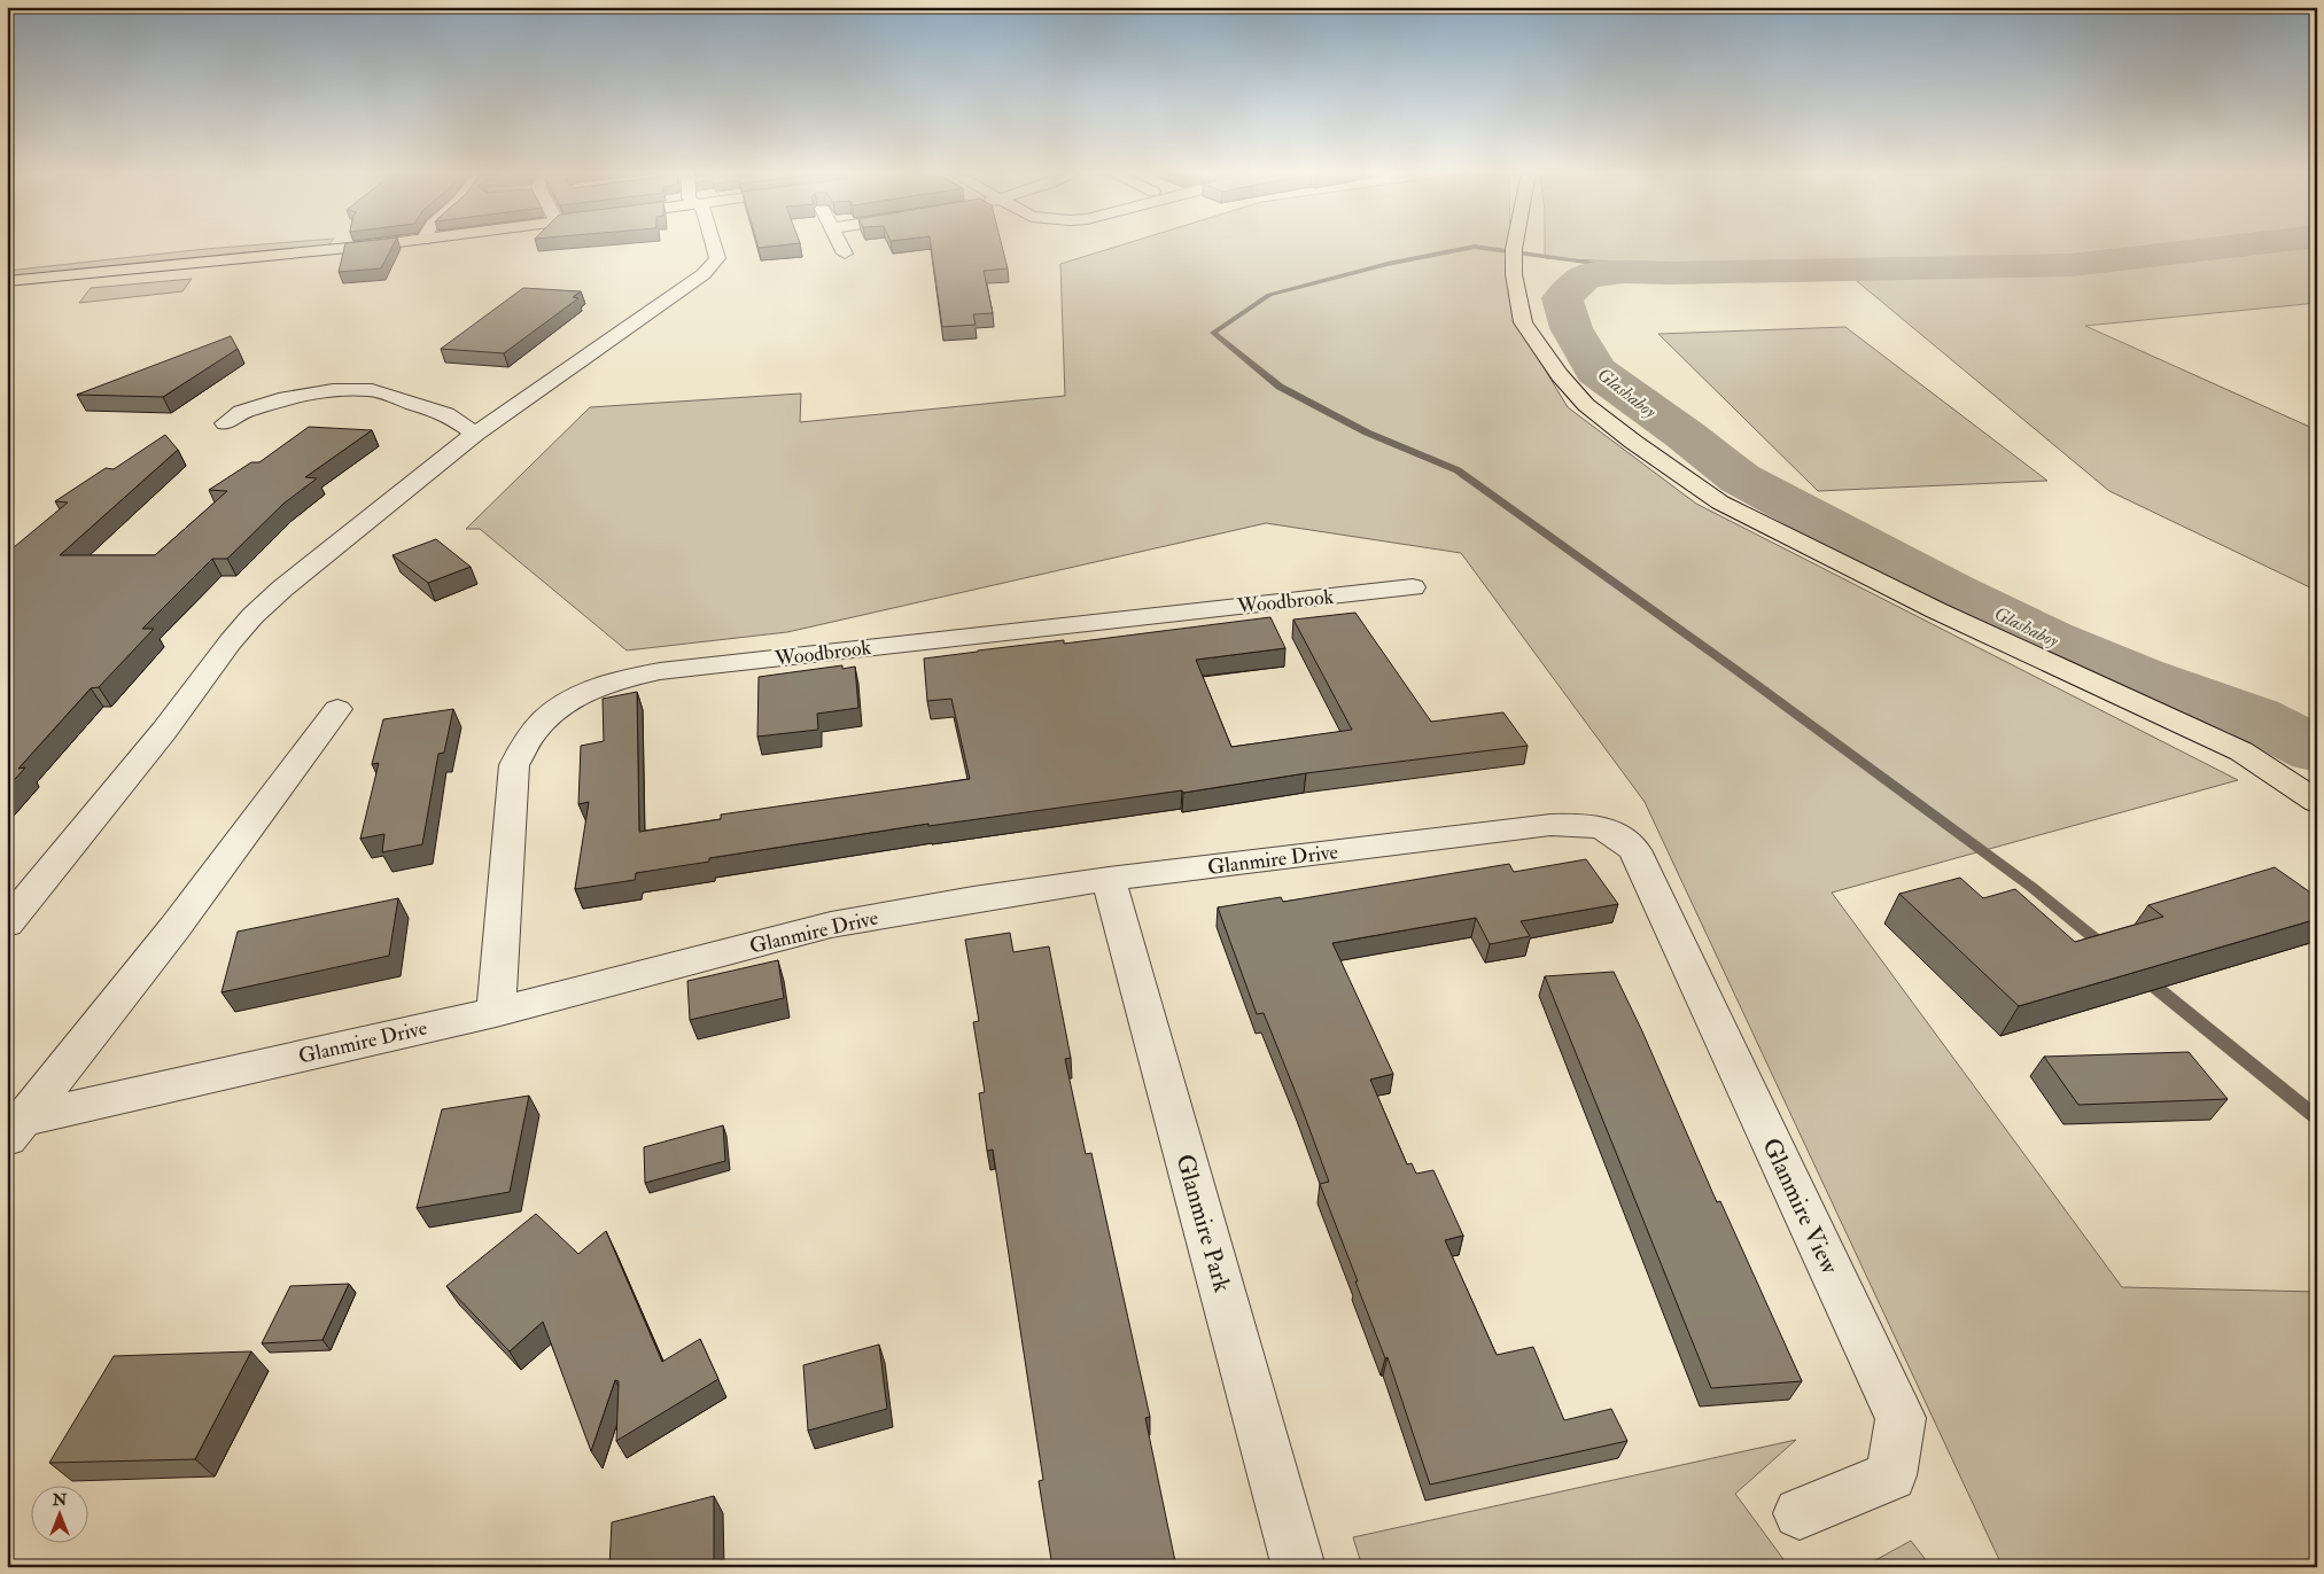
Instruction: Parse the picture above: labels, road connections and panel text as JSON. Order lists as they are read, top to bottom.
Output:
{
  "streets": {
    "street": [
      "Woodbrook",
      "Glanmire Drive",
      "Glanmire View",
      "Glanmire Park"
    ]
  },
  "crossings": [
    ["Woodbrook", "Glanmire Drive"],
    ["Glanmire Drive", "Glanmire View"],
    ["Glanmire Drive", "Glanmire Park"]
  ],
  "water": ["Glashaboy"],
  "north": "top"
}
